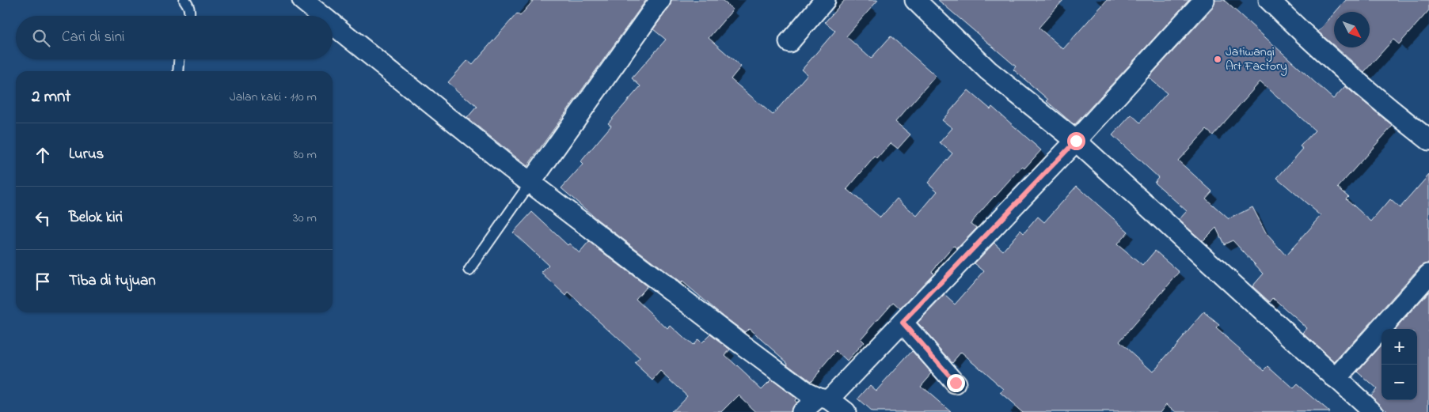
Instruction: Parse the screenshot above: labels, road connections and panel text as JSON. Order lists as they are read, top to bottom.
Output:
{
  "places": ["Jatiwangi Art Factory"],
  "north": "bottom right",
  "page": {
    "search": "Cari di sini",
    "heading": ["2 mnt", "Jalan kaki · 110 m"],
    "list": [
      ["Lurus", "80 m"],
      ["Belok kiri", "30 m"],
      "Tiba di tujuan"
    ],
    "map_buttons": ["+", "−"]
  }
}
